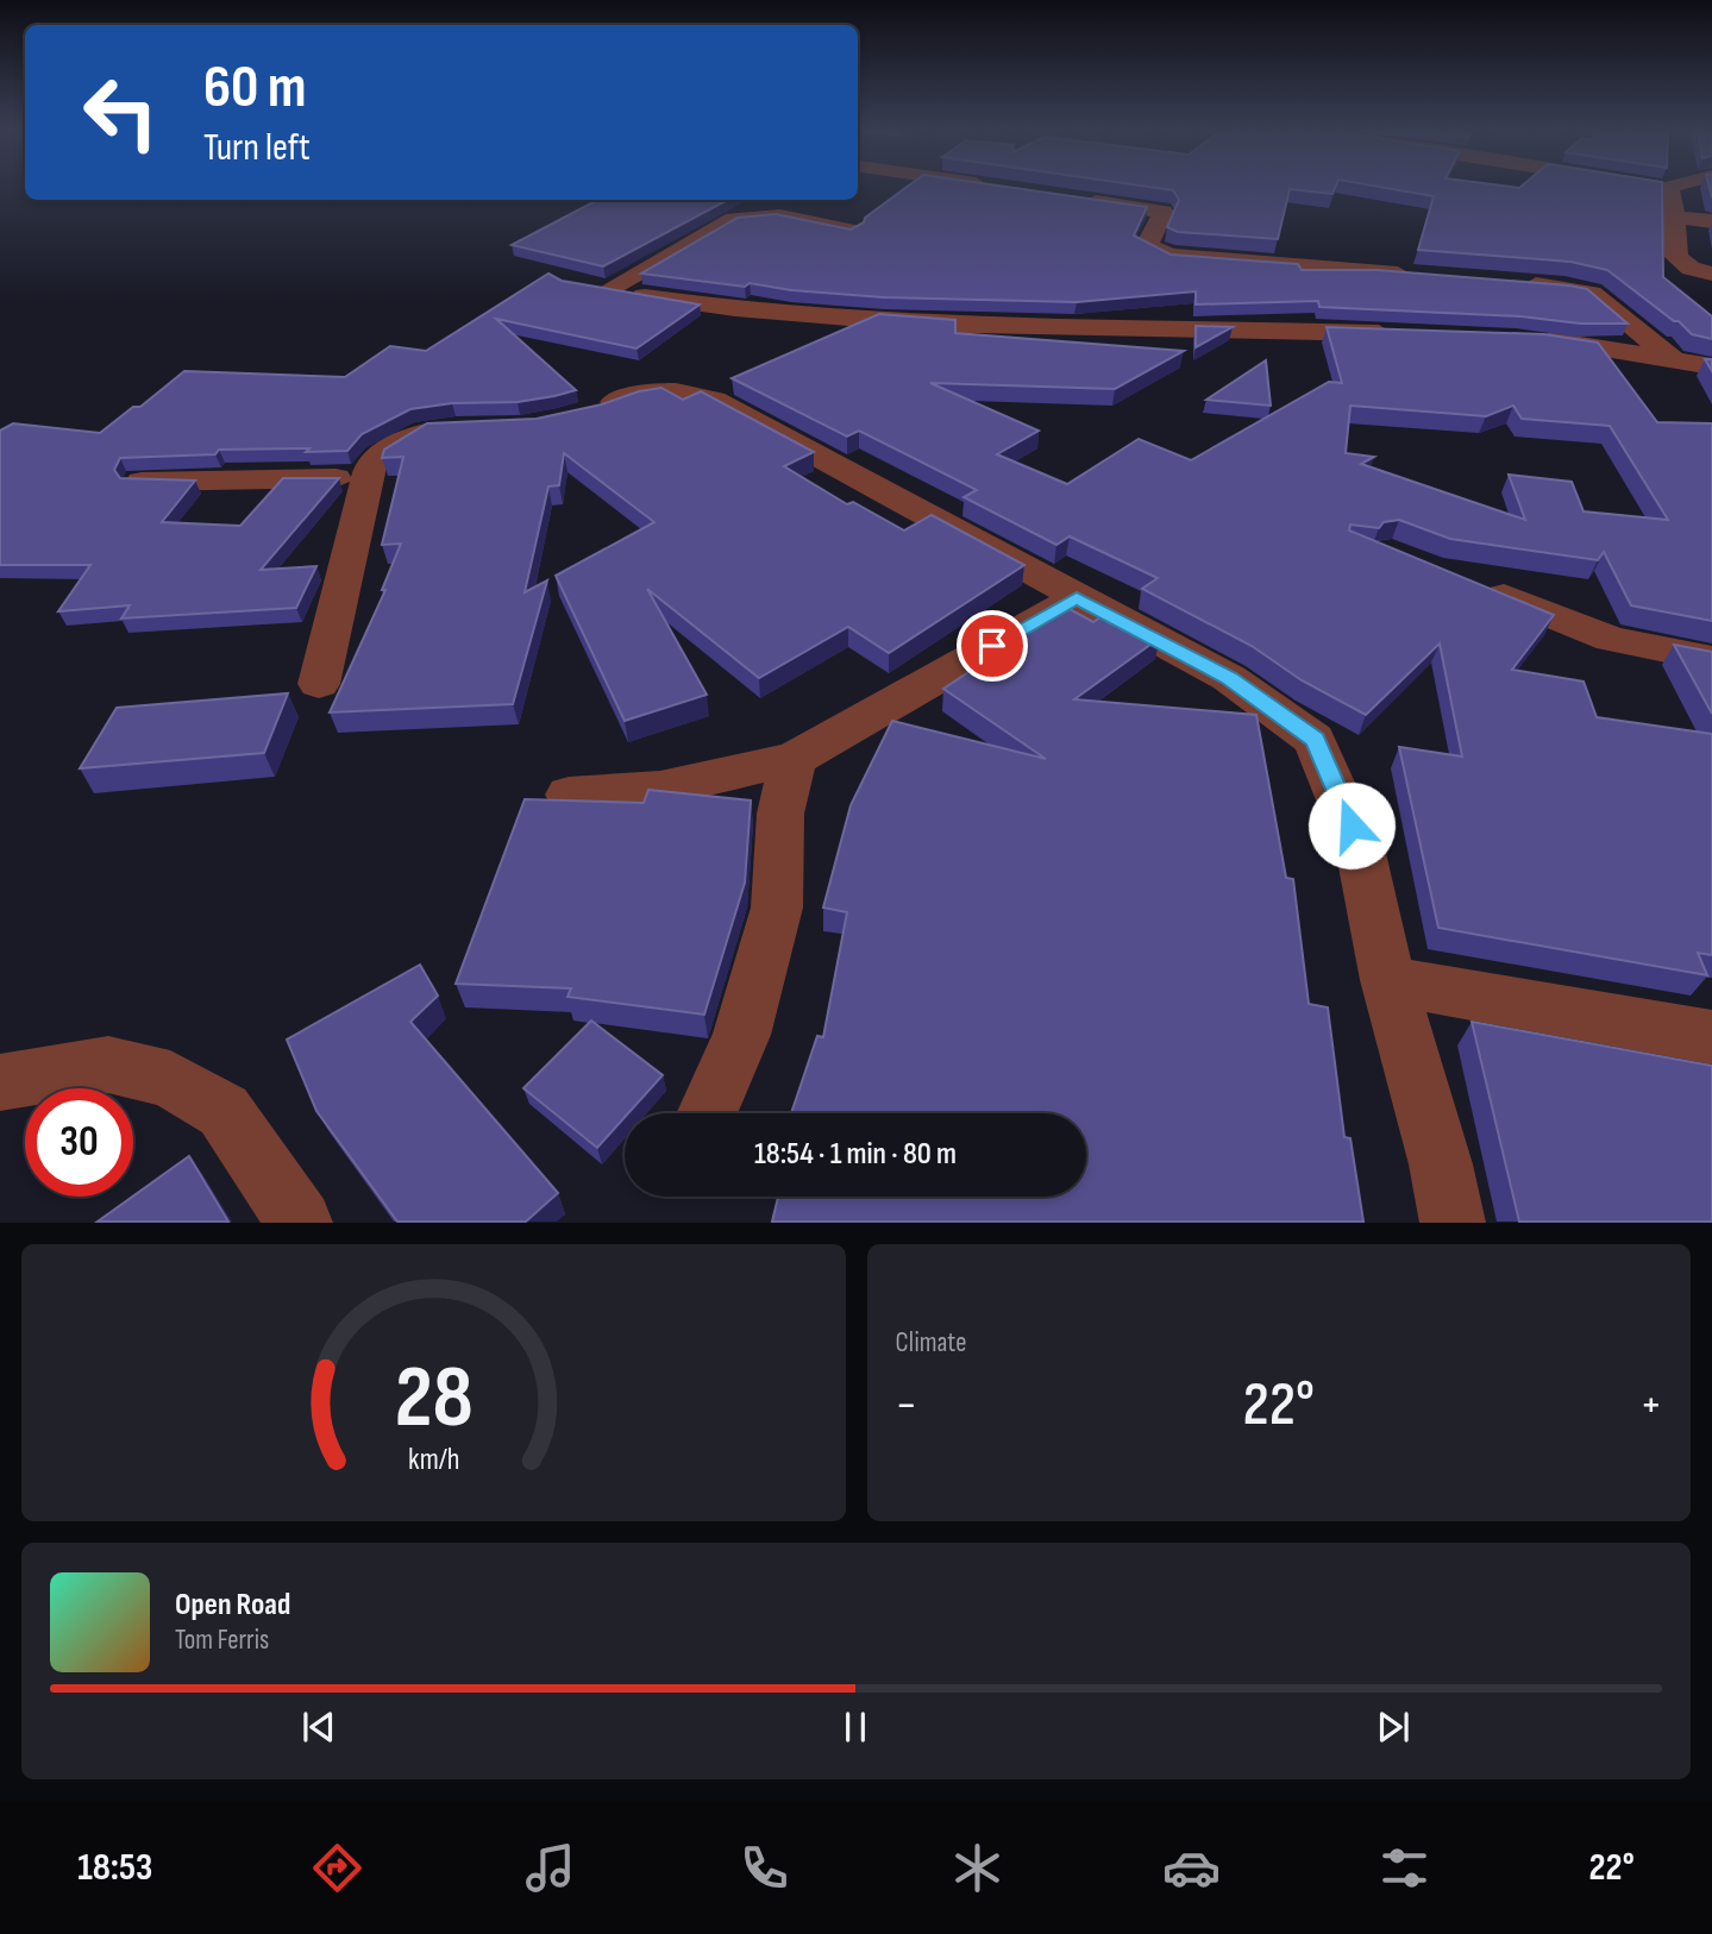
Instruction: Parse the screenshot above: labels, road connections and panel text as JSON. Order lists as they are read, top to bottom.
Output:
{
  "page": {
    "turn": ["60 m", "Turn left"],
    "limit": "30",
    "trip": "18:54 · 1 min · 80 m",
    "tile": "Climate",
    "heat": ["−", "22°", "+"],
    "song": ["Open Road", "Tom Ferris"],
    "tabs": ["18:53", "22°"],
    "gauge": ["28", "km/h"]
  }
}
